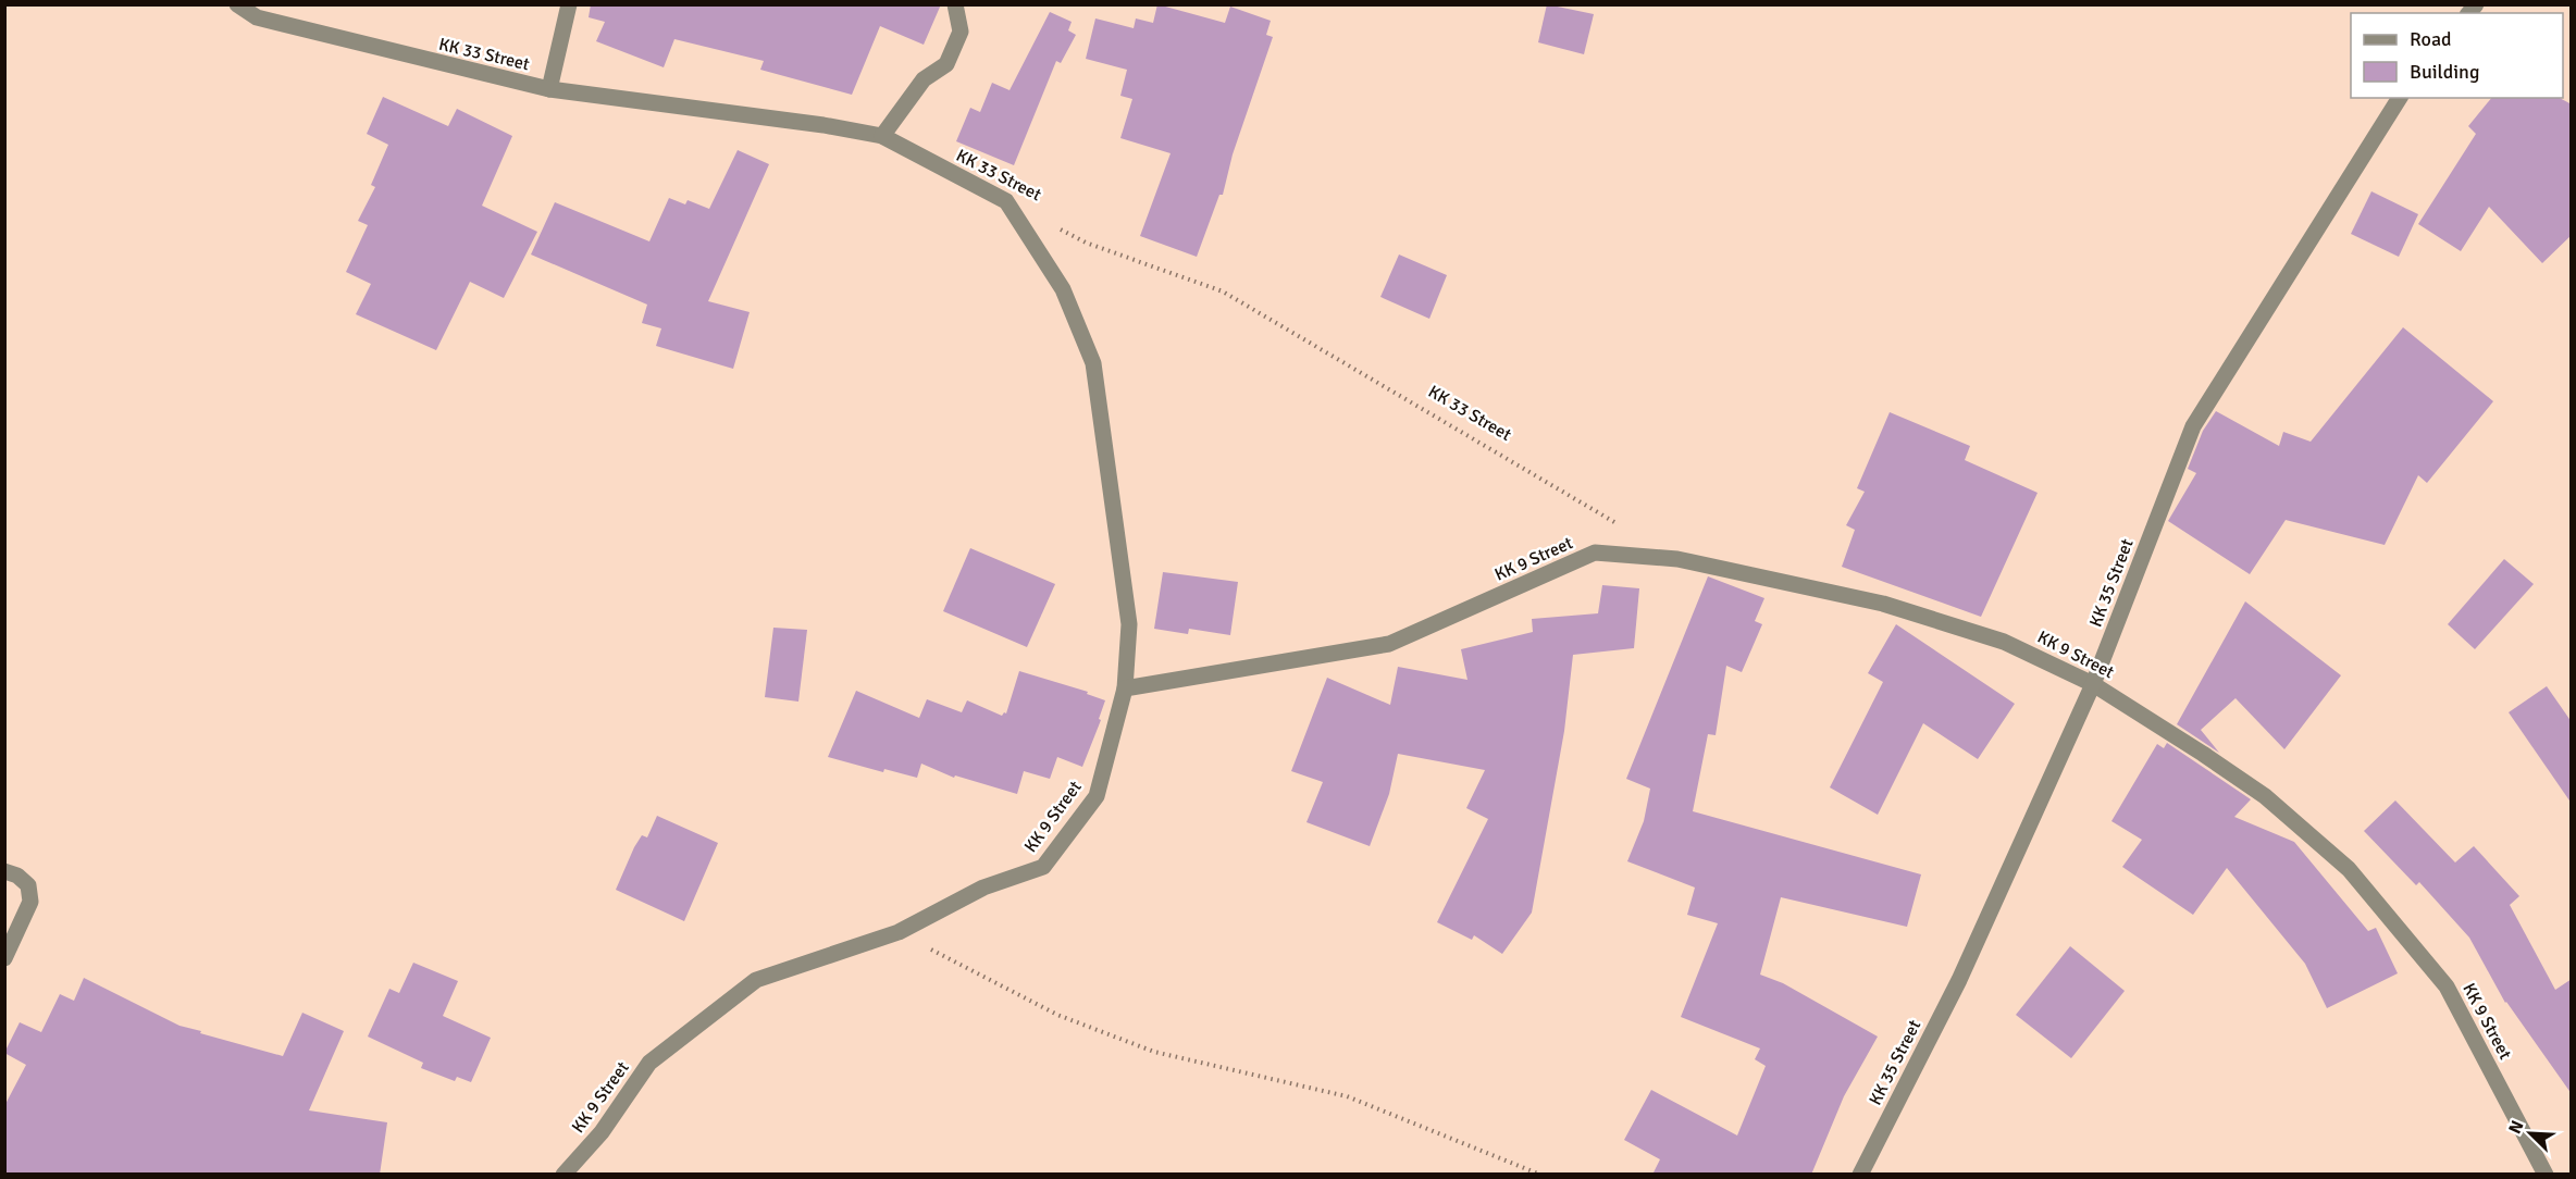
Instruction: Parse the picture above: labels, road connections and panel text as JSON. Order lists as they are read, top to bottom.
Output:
{
  "streets": {
    "street": ["KK 33 Street", "KK 9 Street", "KK 35 Street"]
  },
  "crossings": [
    ["KK 33 Street", "KK 9 Street"],
    ["KK 9 Street", "KK 35 Street"]
  ],
  "legend": ["Road", "Building"],
  "north": "top left"
}
